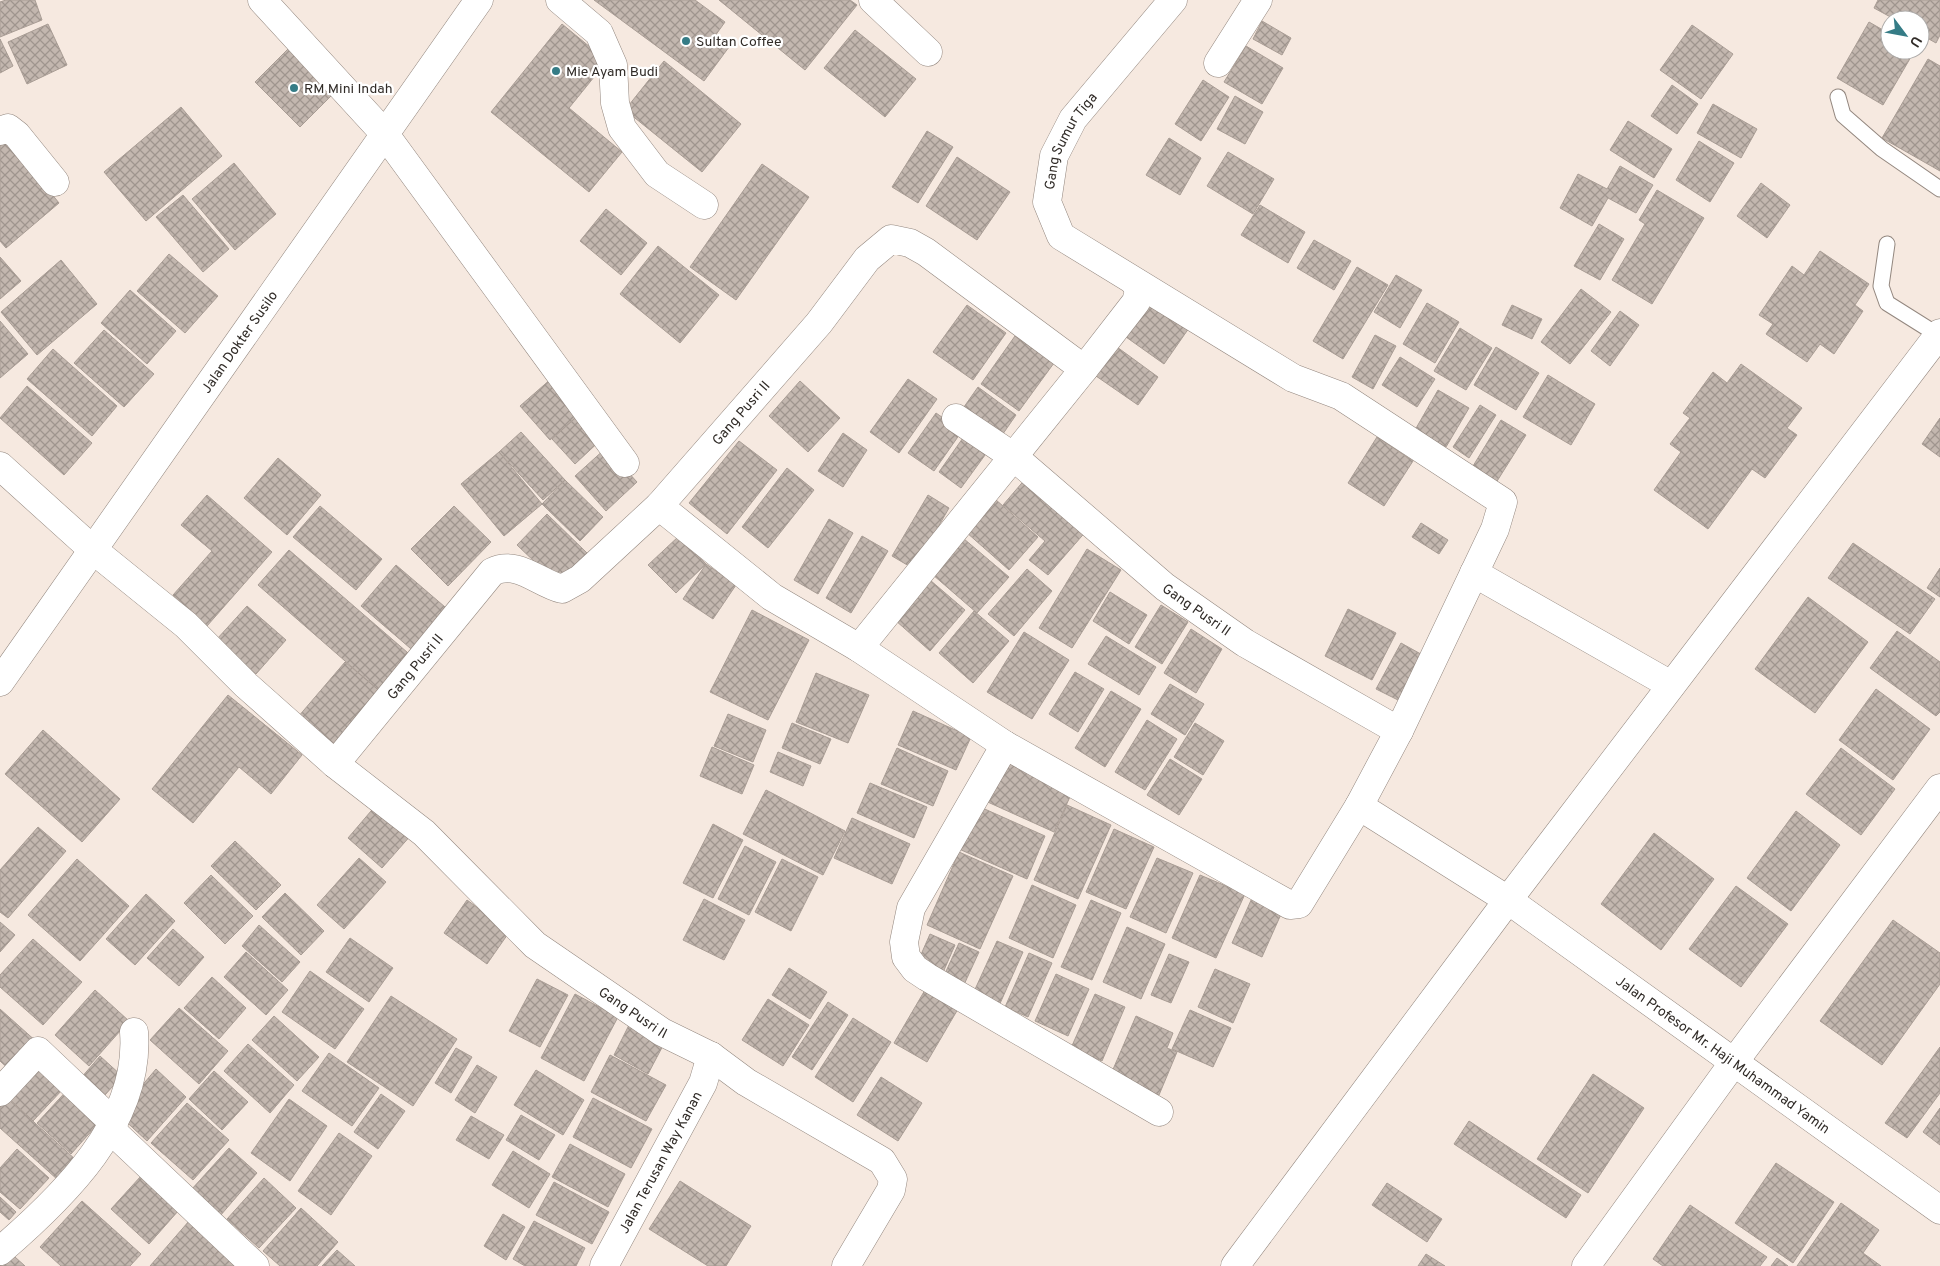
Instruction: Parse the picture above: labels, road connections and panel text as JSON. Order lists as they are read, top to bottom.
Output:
{
  "streets": {
    "street": [
      "Gang Sumur Tiga",
      "Jalan Dokter Susilo",
      "Gang Pusri II",
      "Jalan Profesor Mr. Haji Muhammad Yamin",
      "Jalan Terusan Way Kanan"
    ]
  },
  "crossings": [
    ["Jalan Dokter Susilo", "Gang Pusri II"],
    ["Gang Pusri II", "Jalan Terusan Way Kanan"]
  ],
  "places": ["Sultan Coffee", "Mie Ayam Budi", "RM Mini Indah"],
  "north": "bottom right"
}
